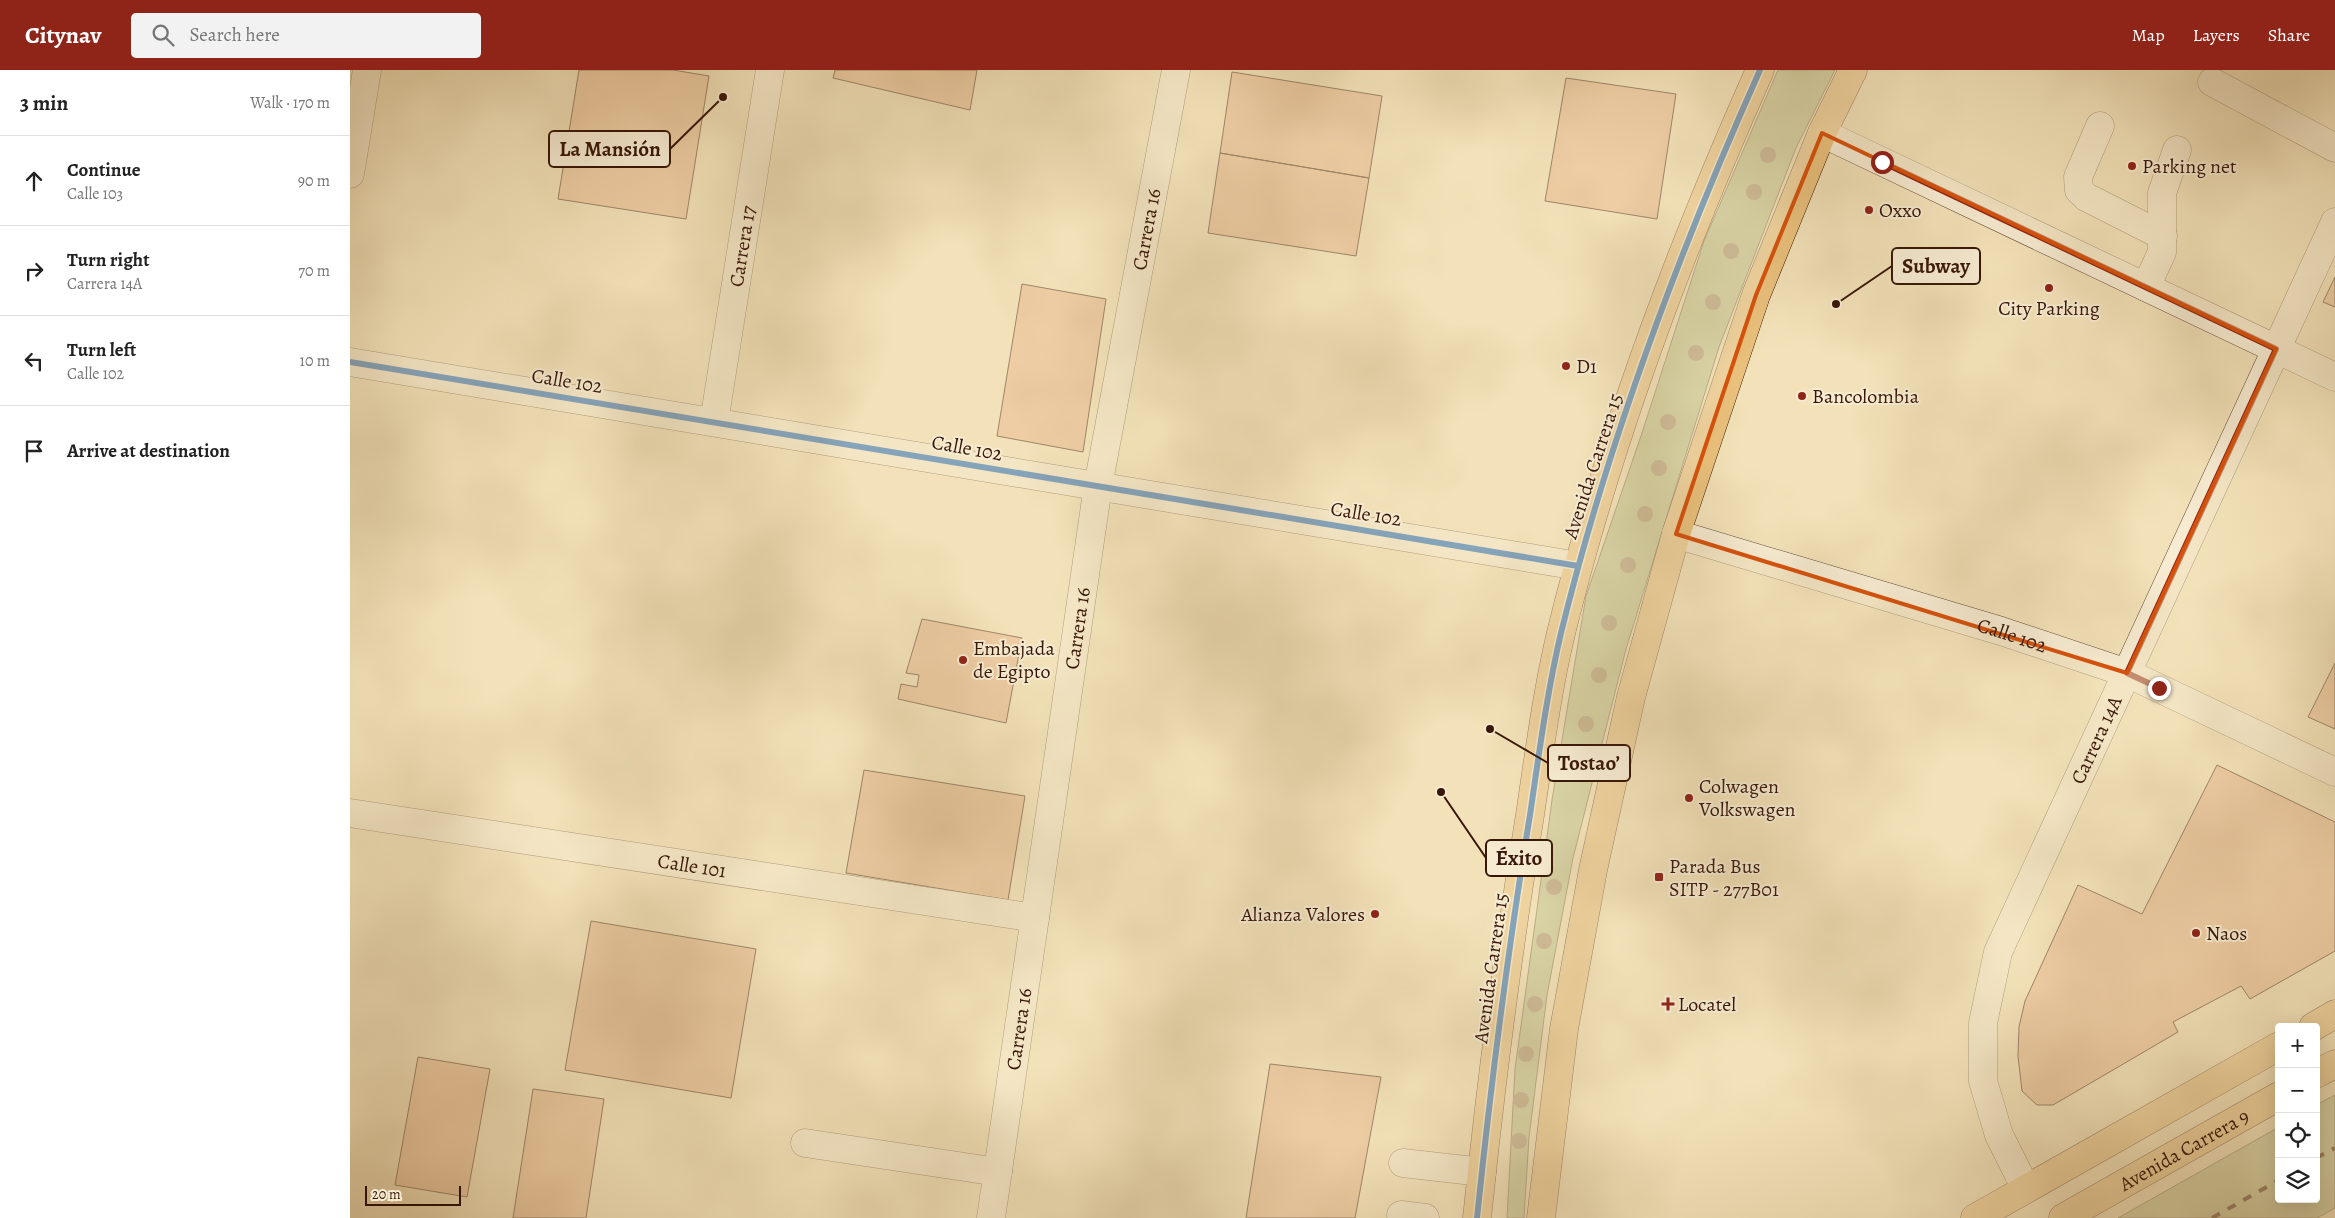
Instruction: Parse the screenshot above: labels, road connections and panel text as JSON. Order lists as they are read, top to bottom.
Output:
{
  "streets": {
    "main road": ["Avenida Carrera 15", "Avenida Carrera 9"],
    "street": [
      "Carrera 16",
      "Carrera 17",
      "Calle 102",
      "Carrera 14A",
      "Calle 101"
    ]
  },
  "crossings": [
    ["Carrera 16", "Calle 102"],
    ["Carrera 16", "Calle 101"],
    ["Carrera 17", "Calle 102"],
    ["Calle 102", "Avenida Carrera 15"],
    ["Calle 102", "Carrera 14A"]
  ],
  "places": {
    "other": [
      "La Mansión",
      "Parking net",
      "Oxxo",
      "City Parking",
      "Subway",
      "D1",
      "Bancolombia",
      "Embajada de Egipto",
      "Tostao’",
      "Éxito",
      "Colwagen Volkswagen",
      "Alianza Valores",
      "Naos"
    ],
    "transit": ["Parada Bus SITP - 277B01"],
    "health": ["Locatel"]
  },
  "scale_bar": "20 m",
  "page": {
    "header": "Citynav",
    "search": "Search here",
    "nav": ["Map", "Layers", "Share"],
    "heading": ["3 min", "Walk · 170 m"],
    "list": [
      ["Continue", "Calle 103", "90 m"],
      ["Turn right", "Carrera 14A", "70 m"],
      ["Turn left", "Calle 102", "10 m"],
      "Arrive at destination"
    ],
    "map_buttons": ["+", "−"],
    "scale": "20 m"
  }
}
